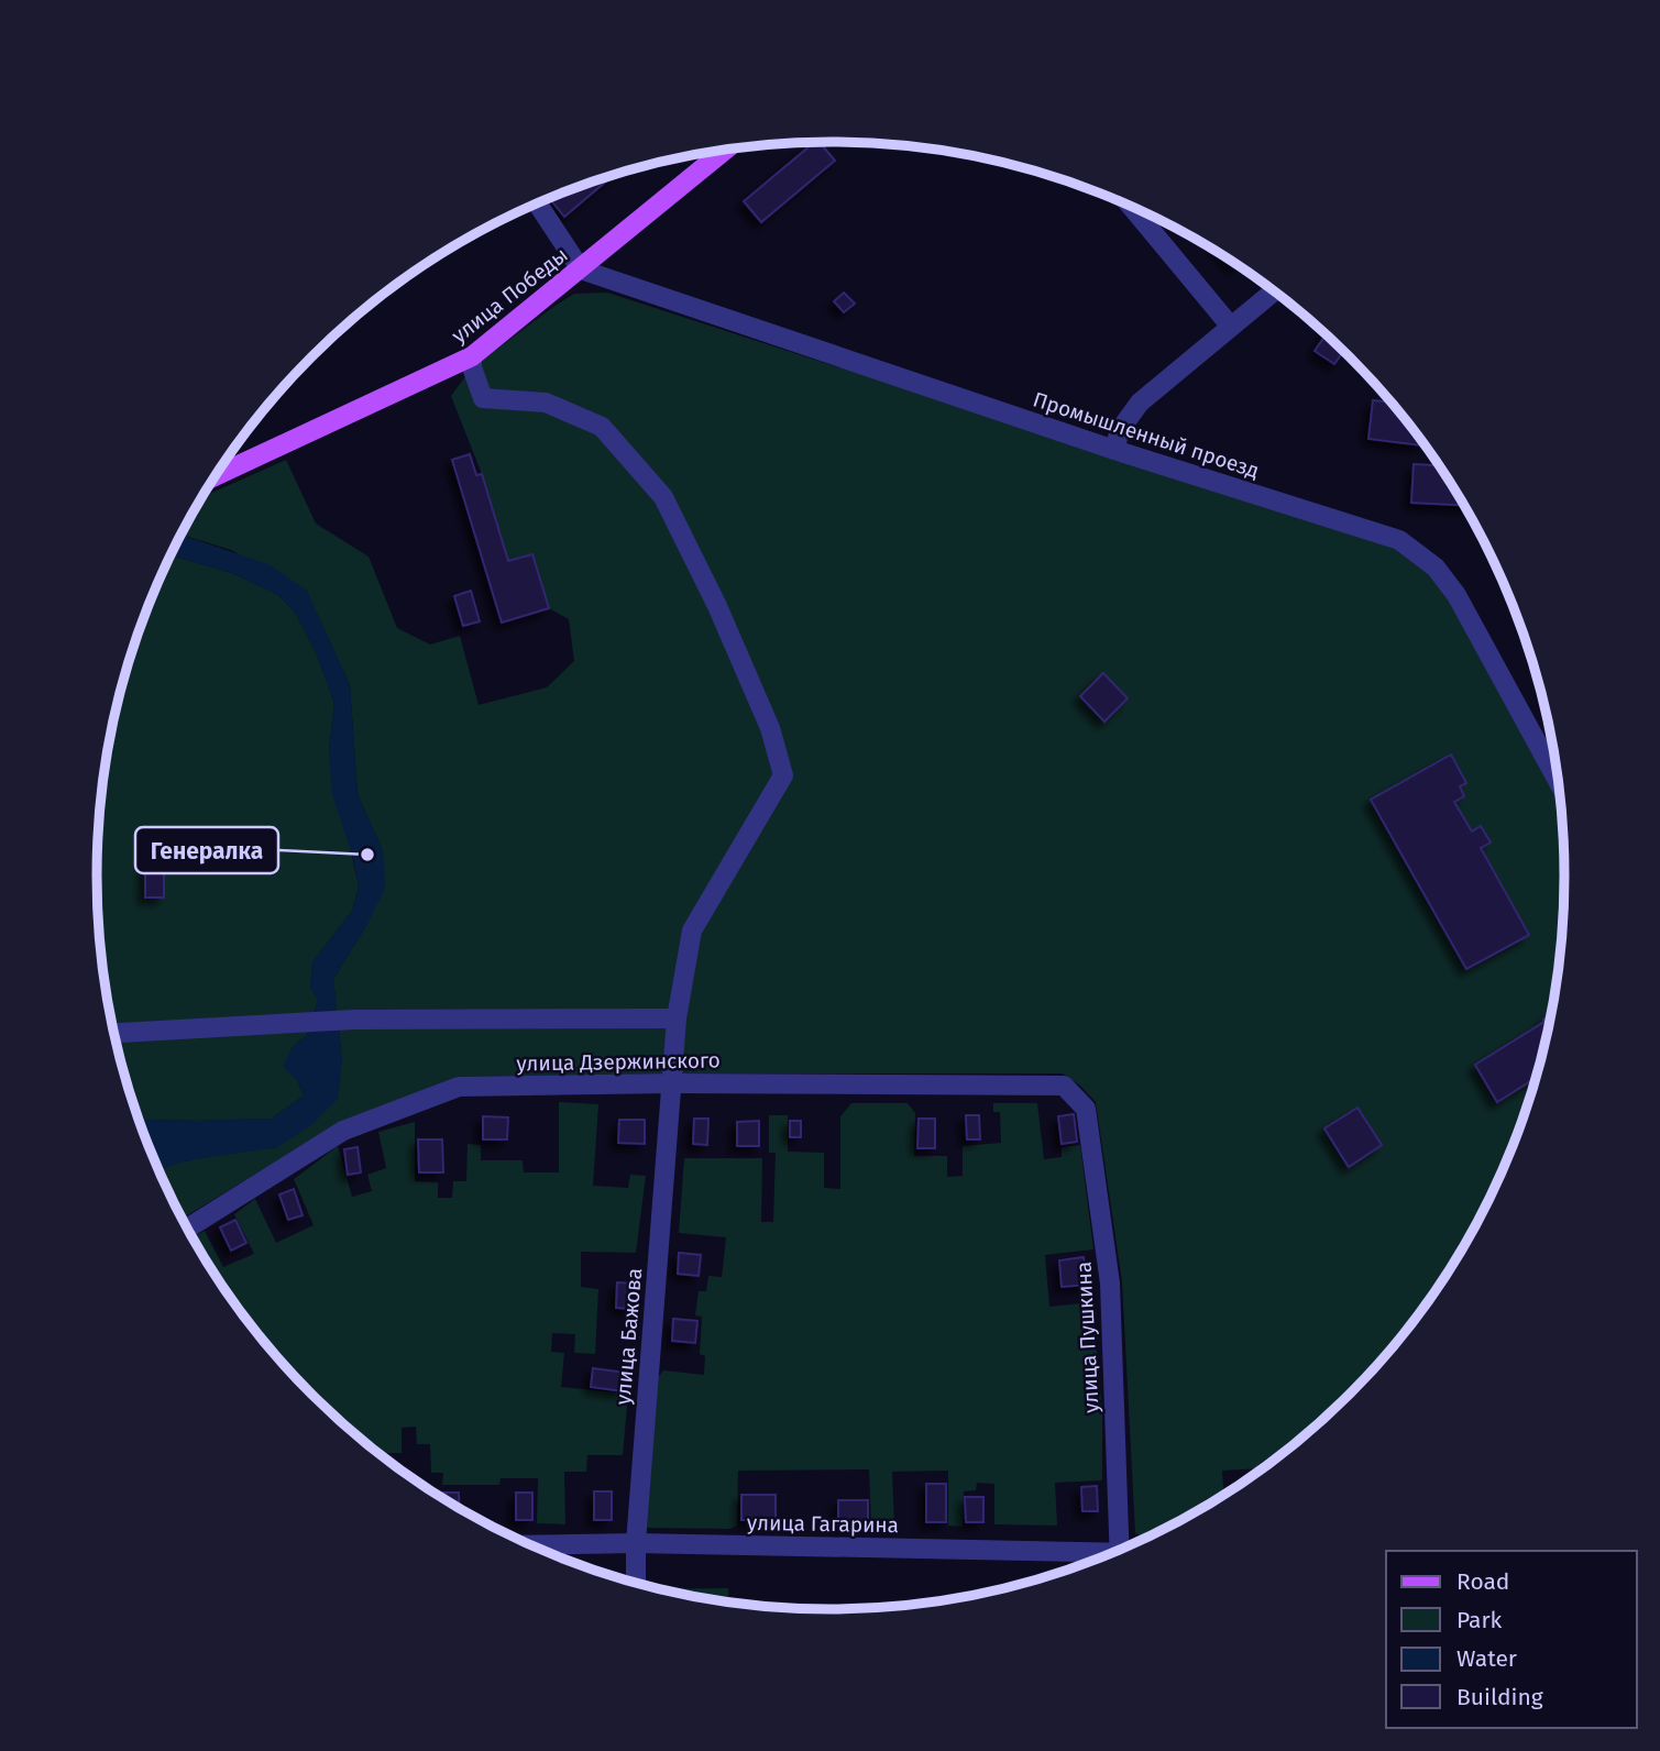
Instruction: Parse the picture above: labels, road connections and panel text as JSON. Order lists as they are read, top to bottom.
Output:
{
  "streets": {
    "main road": ["улица Победы"],
    "street": [
      "Промышленный проезд",
      "улица Дзержинского",
      "улица Бажова",
      "улица Пушкина",
      "улица Гагарина"
    ]
  },
  "crossings": [
    ["улица Победы", "Промышленный проезд"],
    ["улица Победы", "улица Бажова"],
    ["улица Дзержинского", "улица Бажова"],
    ["улица Дзержинского", "улица Пушкина"],
    ["улица Бажова", "улица Гагарина"]
  ],
  "places": ["Генералка"],
  "legend": [
    "Road",
    "Park",
    "Water",
    "Building"
  ]
}
